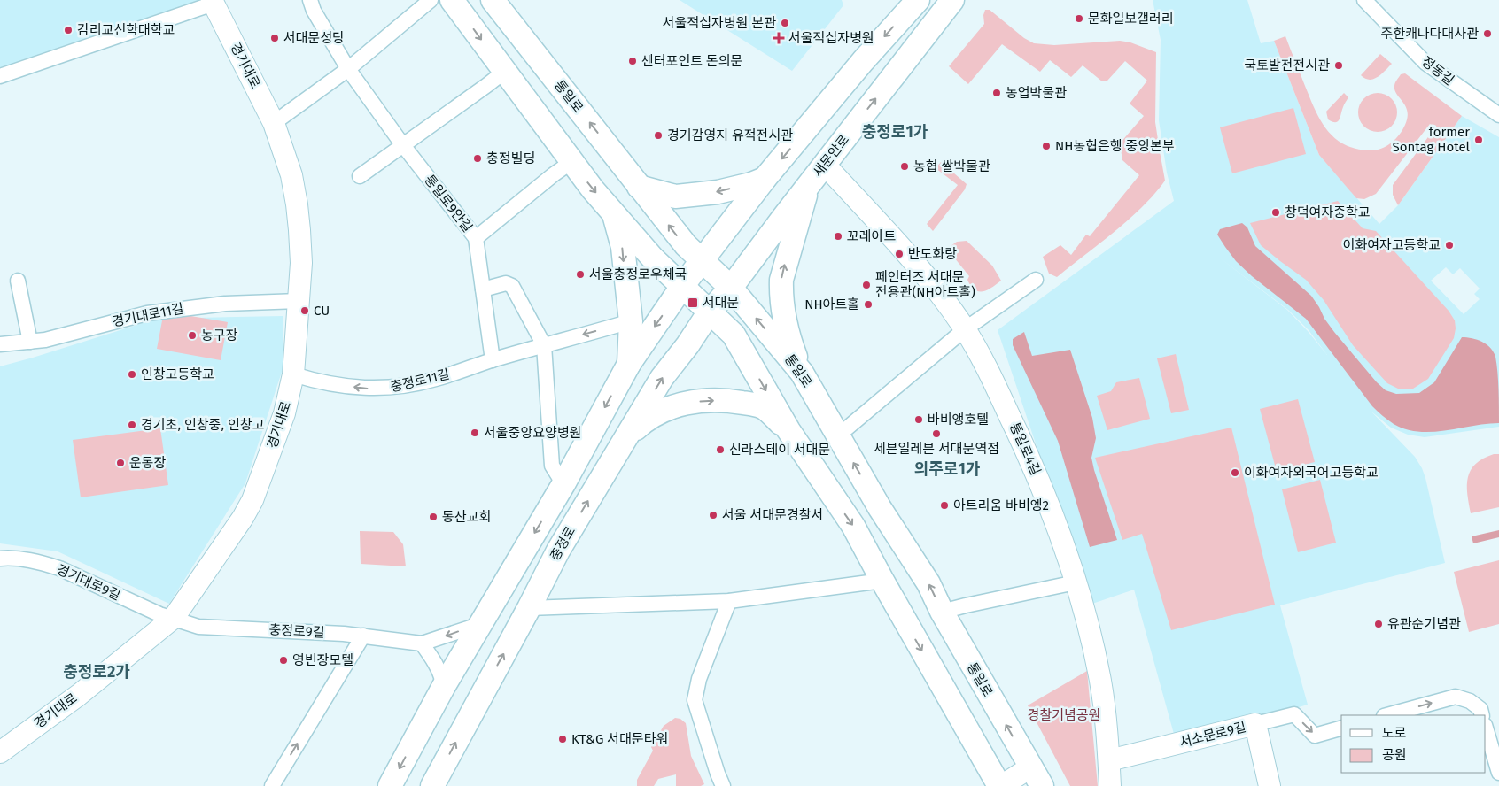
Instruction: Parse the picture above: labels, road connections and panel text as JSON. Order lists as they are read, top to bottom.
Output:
{
  "streets": {
    "main road": [
      "경기대로",
      "통일로",
      "새문안로",
      "통일로4길",
      "충정로",
      "서소문로9길"
    ],
    "street": [
      "정동길",
      "통일로9안길",
      "경기대로11길",
      "충정로11길",
      "경기대로9길",
      "충정로9길"
    ]
  },
  "crossings": [
    ["경기대로", "경기대로11길"],
    ["경기대로", "충정로11길"],
    ["경기대로", "경기대로9길"],
    ["경기대로", "충정로9길"],
    ["통일로", "새문안로"],
    ["새문안로", "통일로4길"],
    ["새문안로", "충정로"],
    ["통일로4길", "서소문로9길"],
    ["경기대로9길", "충정로9길"]
  ],
  "one_way": ["충정로11길"],
  "districts": ["충정로1가", "의주로1가", "충정로2가"],
  "parks": ["경찰기념공원"],
  "places": {
    "other": [
      "문화일보갤러리",
      "서울적십자병원 본관",
      "감리교신학대학교",
      "주한캐나다대사관",
      "서대문성당",
      "센터포인트 돈의문",
      "국토발전전시관",
      "농업박물관",
      "경기감영지 유적전시관",
      "former Sontag Hotel",
      "NH농협은행 중앙본부",
      "충정빌딩",
      "농협 쌀박물관",
      "창덕여자중학교",
      "꼬레아트",
      "이화여자고등학교",
      "반도화랑",
      "서울충정로우체국",
      "페인터즈 서대문 전용관(NH아트홀)",
      "NH아트홀",
      "CU",
      "농구장",
      "인창고등학교",
      "바비앵호텔",
      "경기초, 인창중, 인창고",
      "서울중앙요양병원",
      "세븐일레븐 서대문역점",
      "신라스테이 서대문",
      "운동장",
      "이화여자외국어고등학교",
      "아트리움 바비엥2",
      "서울 서대문경찰서",
      "동산교회",
      "유관순기념관",
      "영빈장모텔",
      "KT&G 서대문타워"
    ],
    "health": ["서울적십자병원"],
    "transit": ["서대문"]
  },
  "legend": ["도로", "공원"]
}
